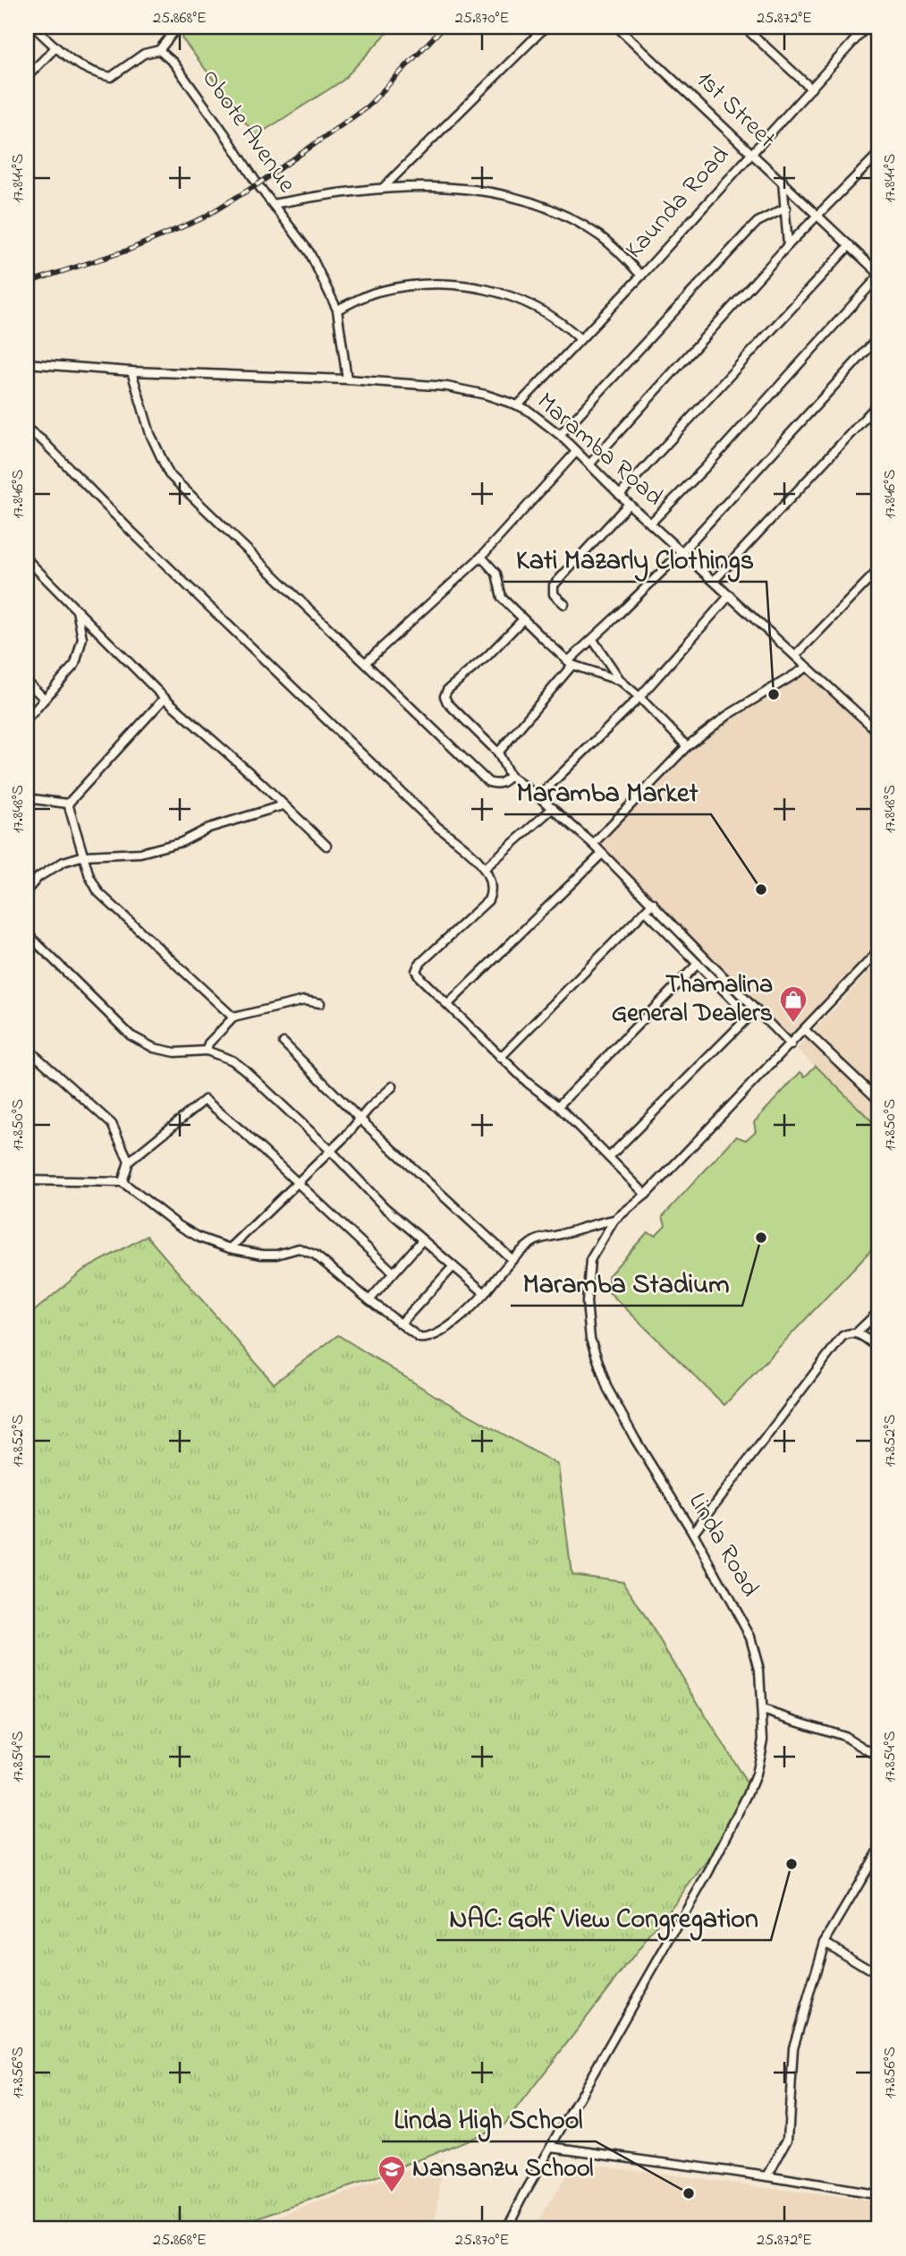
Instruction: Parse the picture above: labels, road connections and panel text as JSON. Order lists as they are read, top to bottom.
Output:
{
  "streets": {
    "street": [
      "1st Street",
      "Obote Avenue",
      "Kaunda Road",
      "Maramba Road",
      "Linda Road"
    ]
  },
  "crossings": [
    ["1st Street", "Kaunda Road"],
    ["Obote Avenue", "Maramba Road"],
    ["Kaunda Road", "Maramba Road"]
  ],
  "places": {
    "other": [
      "Kati Mazarly Clothings",
      "Maramba Market",
      "Maramba Stadium",
      "NAC: Golf View Congregation",
      "Linda High School"
    ],
    "shop": ["Thamalina General Dealers"],
    "school or university": ["Nansanzu School"]
  },
  "coordinates": [
    "25.868°E",
    "25.870°E",
    "25.872°E",
    "17.844°S",
    "17.846°S",
    "17.848°S",
    "17.850°S",
    "17.852°S",
    "17.854°S",
    "17.856°S"
  ]
}
